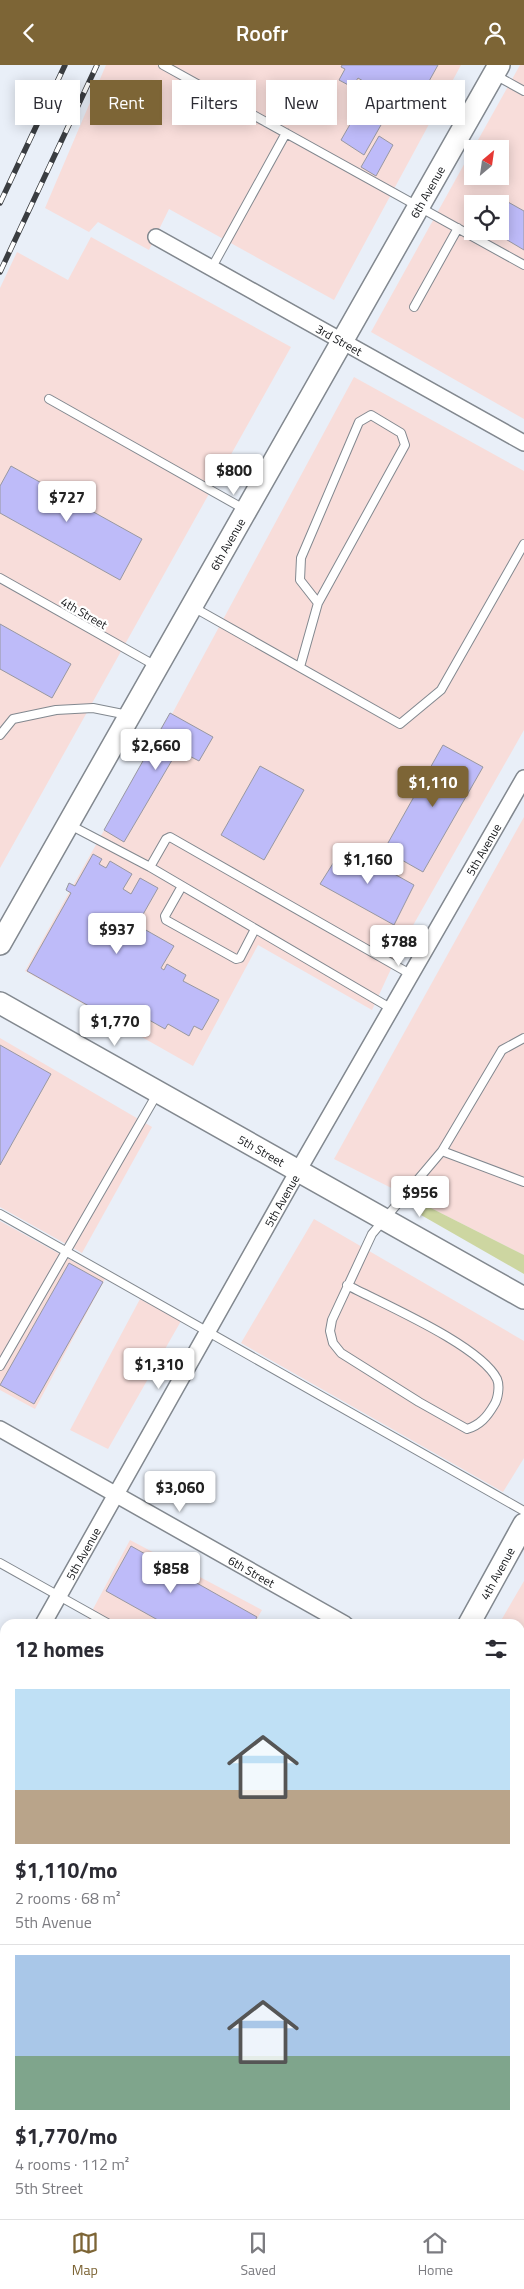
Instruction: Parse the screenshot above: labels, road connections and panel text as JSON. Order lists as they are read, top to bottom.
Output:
{
  "streets": {
    "street": [
      "6th Avenue",
      "3rd Street",
      "5th Avenue",
      "5th Street",
      "6th Street",
      "4th Avenue"
    ],
    "lane": ["4th Street"]
  },
  "crossings": [
    ["6th Avenue", "3rd Street"],
    ["6th Avenue", "4th Street"],
    ["5th Avenue", "5th Street"],
    ["5th Avenue", "6th Street"]
  ],
  "north": "top right",
  "page": {
    "header": "Roofr",
    "chip": [
      "Buy",
      "Rent",
      "Filters",
      "New",
      "Apartment"
    ],
    "price": [
      "$800",
      "$727",
      "$2,660",
      "$1,110",
      "$1,160",
      "$937",
      "$788",
      "$1,770",
      "$956",
      "$1,310",
      "$3,060",
      "$858"
    ],
    "heading": "12 homes",
    "list": [
      {
        "name": "$1,110/mo",
        "note": "2 rooms · 68 m² · 5th Avenue"
      },
      {
        "name": "$1,770/mo",
        "note": "4 rooms · 112 m² · 5th Street"
      }
    ],
    "tabs": ["Map", "Saved", "Home"]
  }
}
